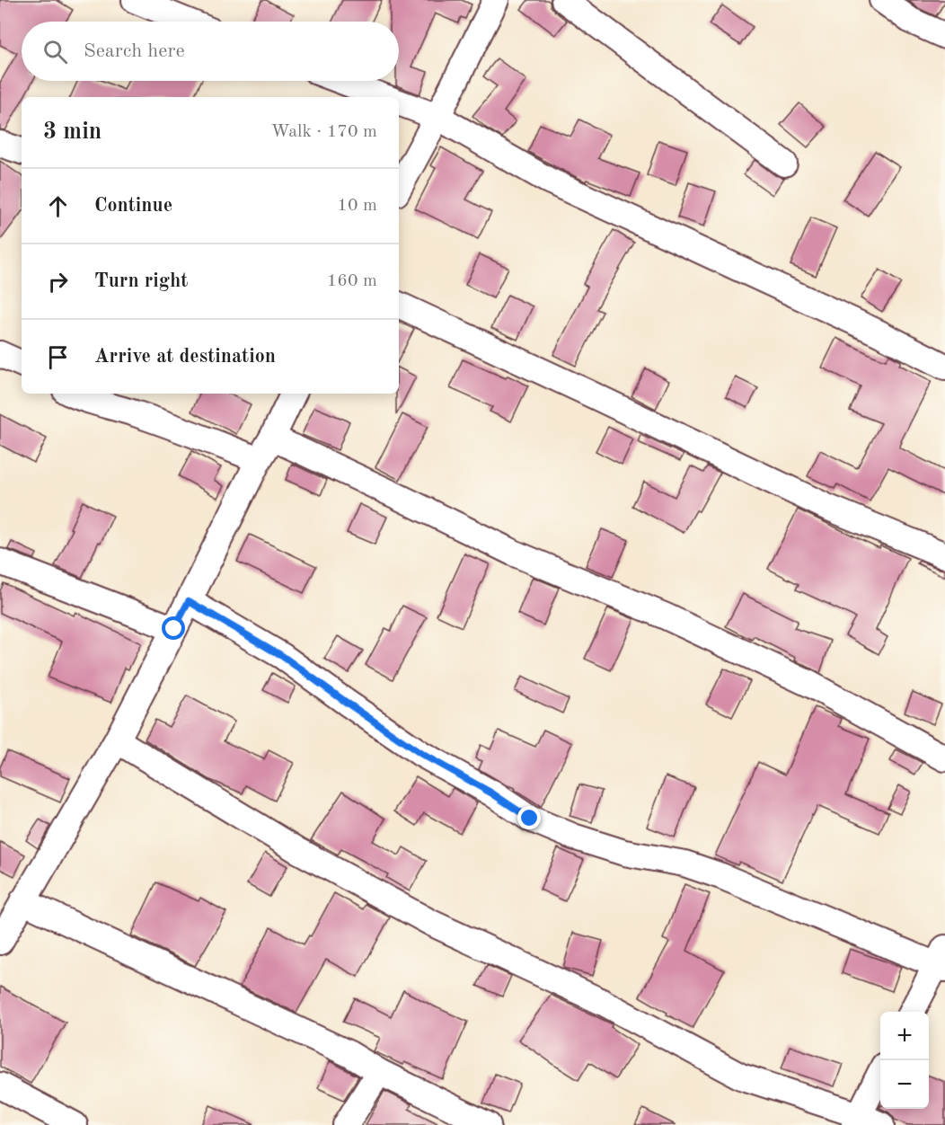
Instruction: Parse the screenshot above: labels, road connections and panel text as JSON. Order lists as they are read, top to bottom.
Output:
{
  "page": {
    "search": "Search here",
    "heading": ["3 min", "Walk · 170 m"],
    "list": [
      ["Continue", "10 m"],
      ["Turn right", "160 m"],
      "Arrive at destination"
    ],
    "map_buttons": ["+", "−"]
  }
}
